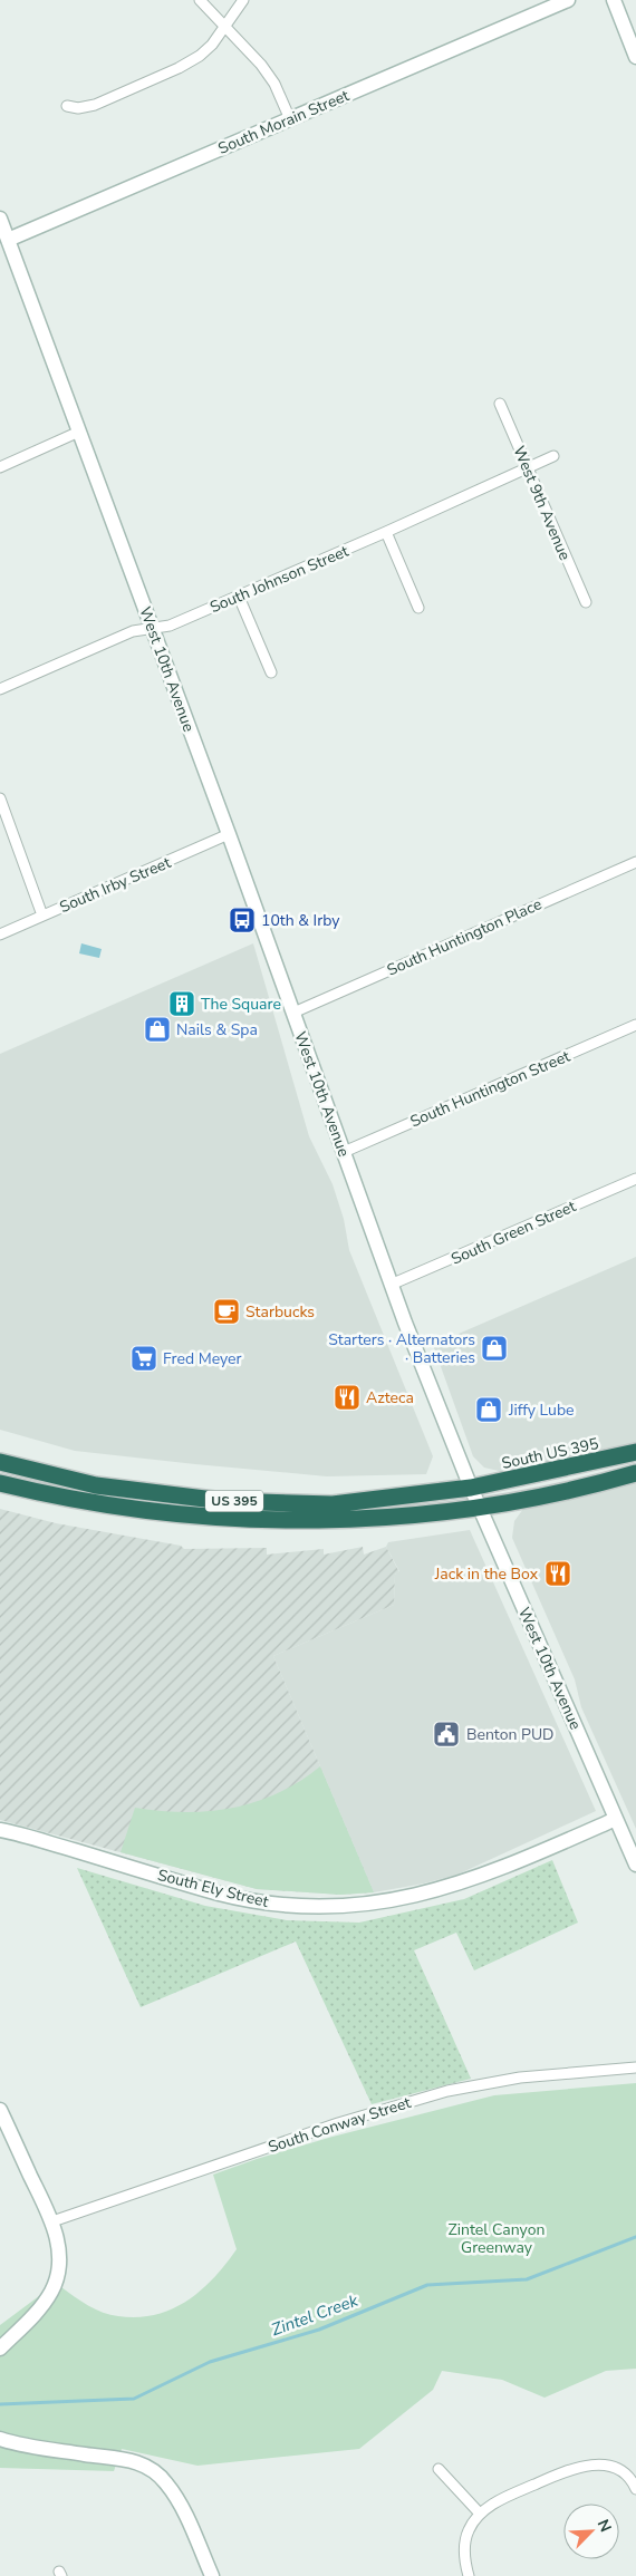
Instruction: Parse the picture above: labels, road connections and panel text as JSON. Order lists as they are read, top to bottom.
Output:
{
  "streets": {
    "highway": ["South US 395", "US 395"],
    "street": [
      "South Morain Street",
      "West 9th Avenue",
      "South Johnson Street",
      "West 10th Avenue",
      "South Irby Street",
      "South Huntington Place",
      "South Huntington Street",
      "South Green Street",
      "South Ely Street",
      "South Conway Street"
    ]
  },
  "crossings": [
    ["South Morain Street", "West 10th Avenue"],
    ["West 9th Avenue", "South Johnson Street"],
    ["South Johnson Street", "West 10th Avenue"],
    ["West 10th Avenue", "South Irby Street"],
    ["West 10th Avenue", "South Huntington Place"],
    ["West 10th Avenue", "South Huntington Street"],
    ["West 10th Avenue", "South Green Street"],
    ["West 10th Avenue", "South US 395"],
    ["West 10th Avenue", "US 395"],
    ["West 10th Avenue", "South Ely Street"],
    ["South US 395", "US 395"]
  ],
  "water": ["Zintel Creek"],
  "parks": ["Zintel Canyon Greenway"],
  "places": {
    "bus stop": ["10th & Irby"],
    "building": ["The Square"],
    "shop": ["Nails & Spa", "Starters · Alternators · Batteries", "Jiffy Lube"],
    "cafe": ["Starbucks"],
    "supermarket": ["Fred Meyer"],
    "restaurant": ["Azteca", "Jack in the Box"],
    "public building": ["Benton PUD"]
  },
  "north": "top right"
}
